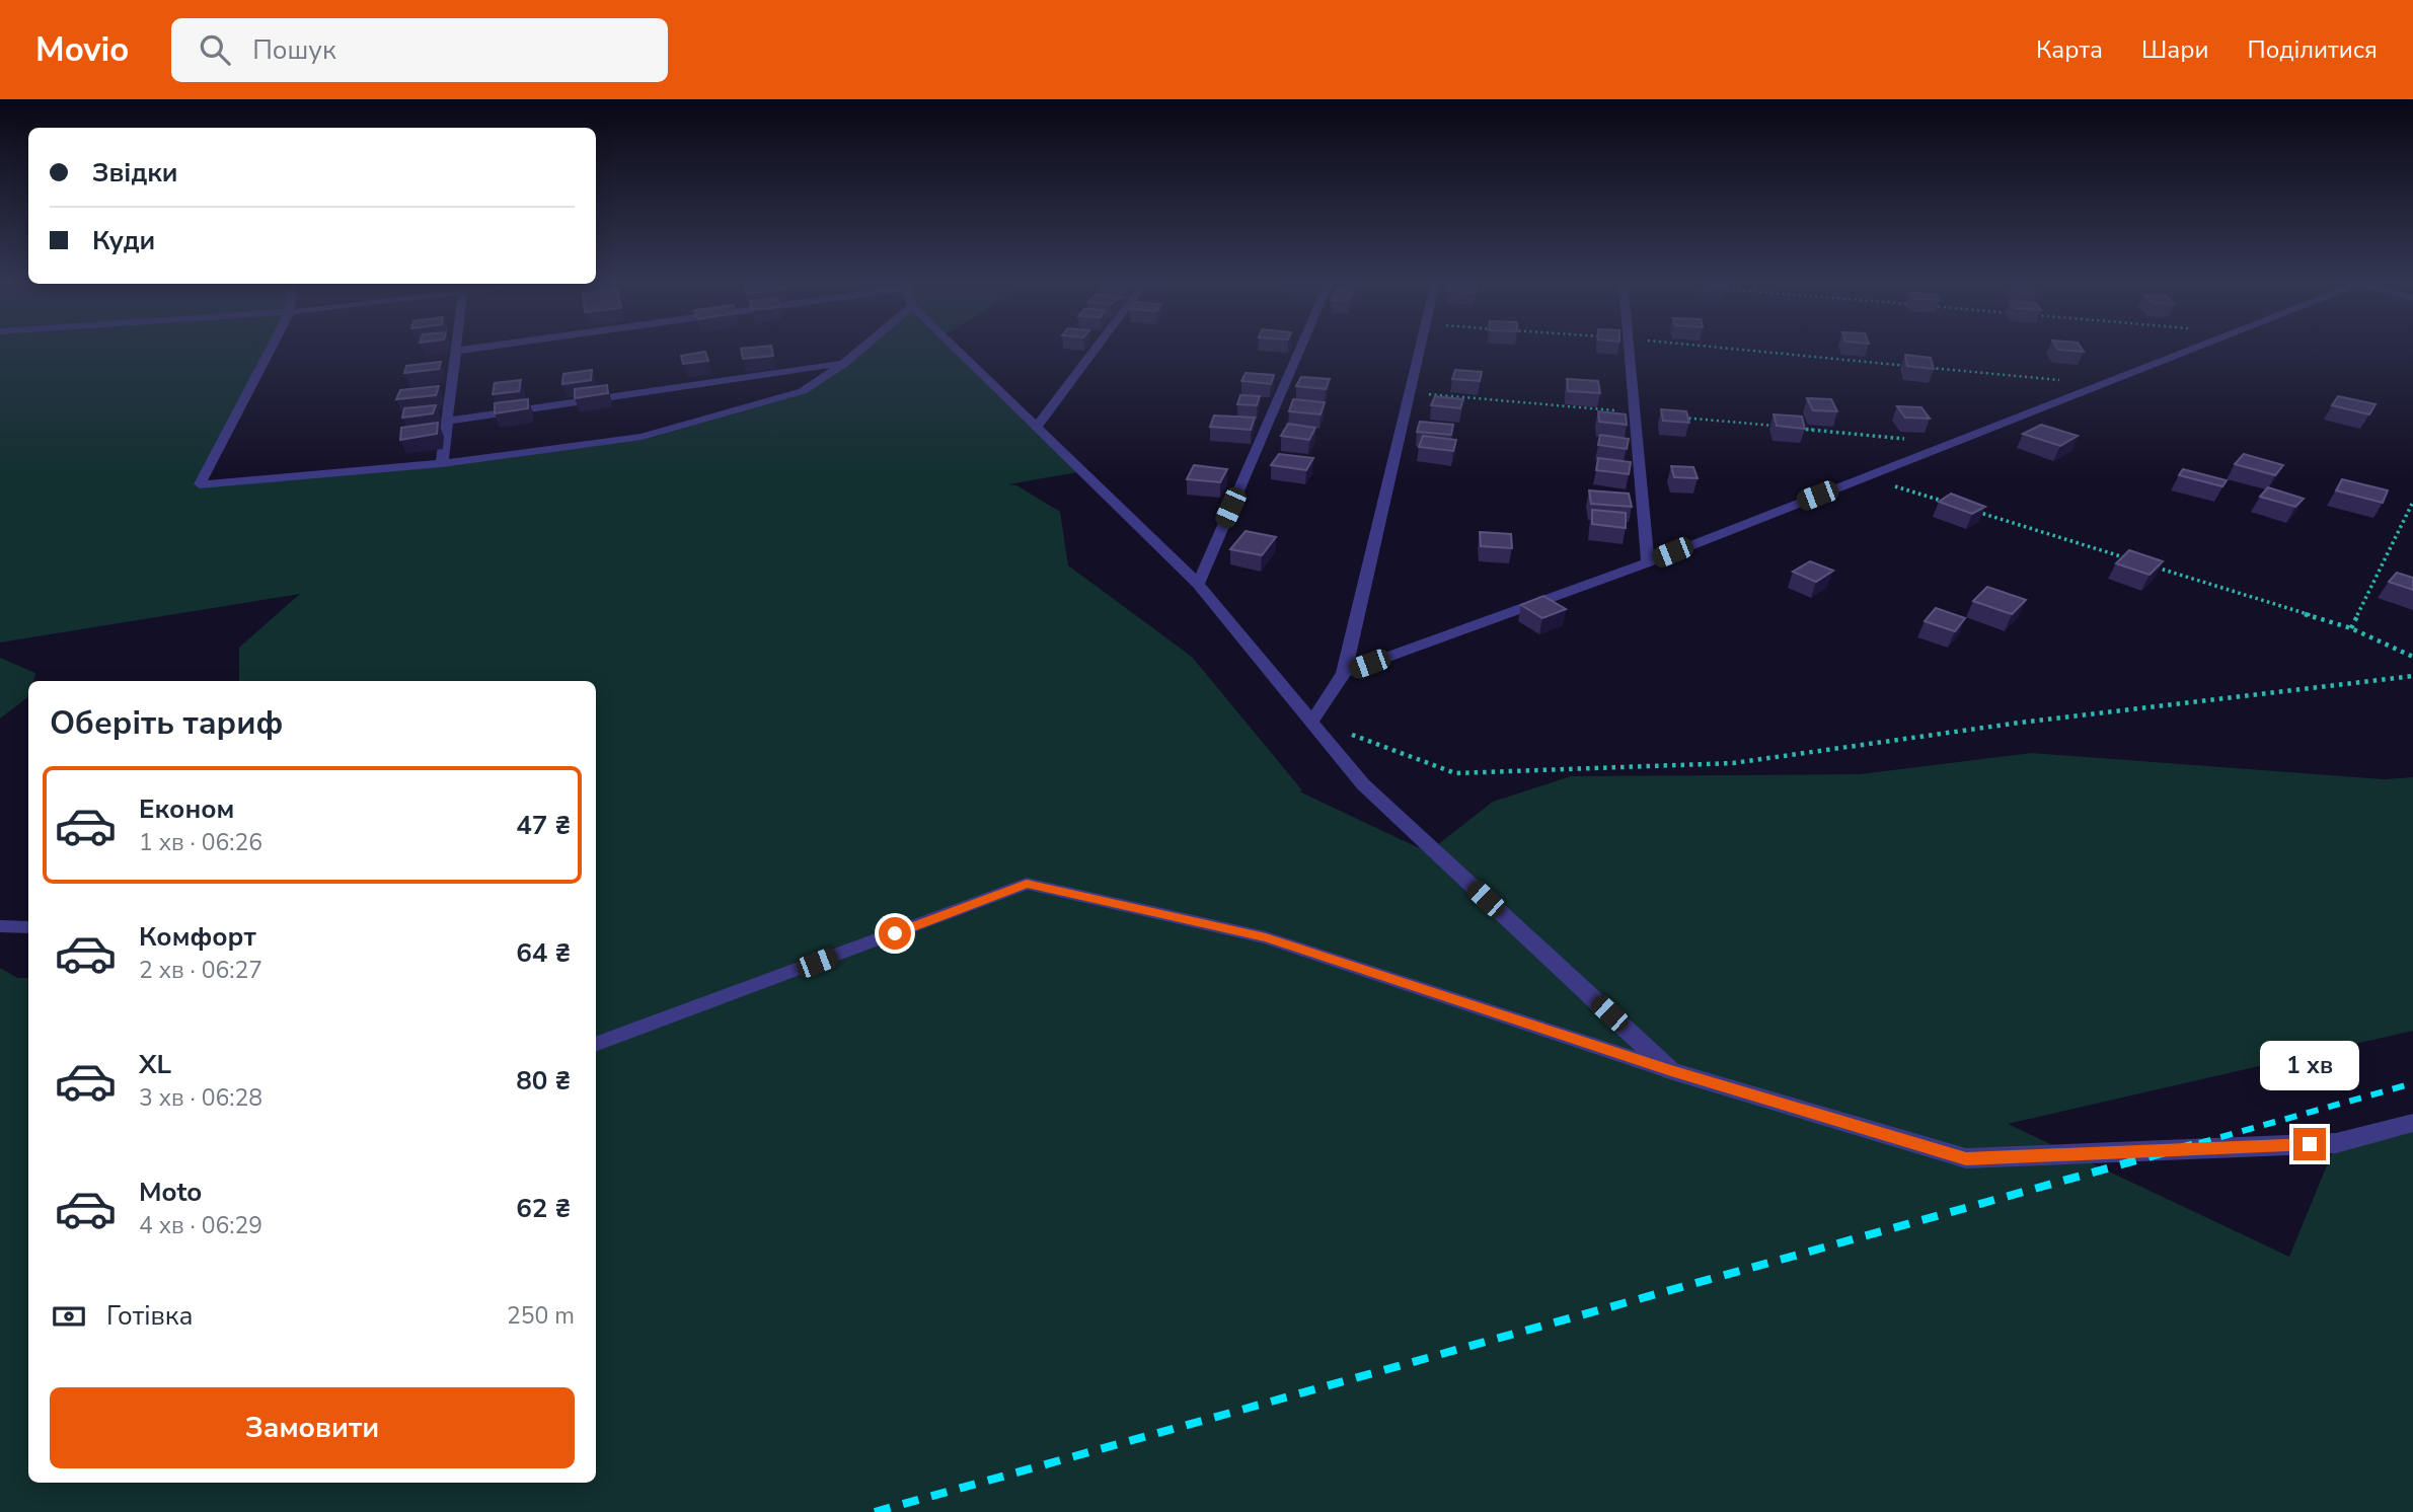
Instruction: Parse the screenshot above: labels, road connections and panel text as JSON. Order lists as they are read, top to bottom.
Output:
{
  "page": {
    "header": "Movio",
    "search": "Пошук",
    "nav": ["Карта", "Шари", "Поділитися"],
    "banner": ["Звідки", "Куди"],
    "heading": "Оберіть тариф",
    "list": [
      {
        "name": "Економ",
        "note": "1 хв · 06:26",
        "value": "47 ₴"
      },
      {
        "name": "Комфорт",
        "note": "2 хв · 06:27",
        "value": "64 ₴"
      },
      {
        "name": "XL",
        "note": "3 хв · 06:28",
        "value": "80 ₴"
      },
      {
        "name": "Moto",
        "note": "4 хв · 06:29",
        "value": "62 ₴"
      }
    ],
    "bubble": "1 хв",
    "pay": ["Готівка", "250 m"],
    "buttons": "Замовити"
  }
}
